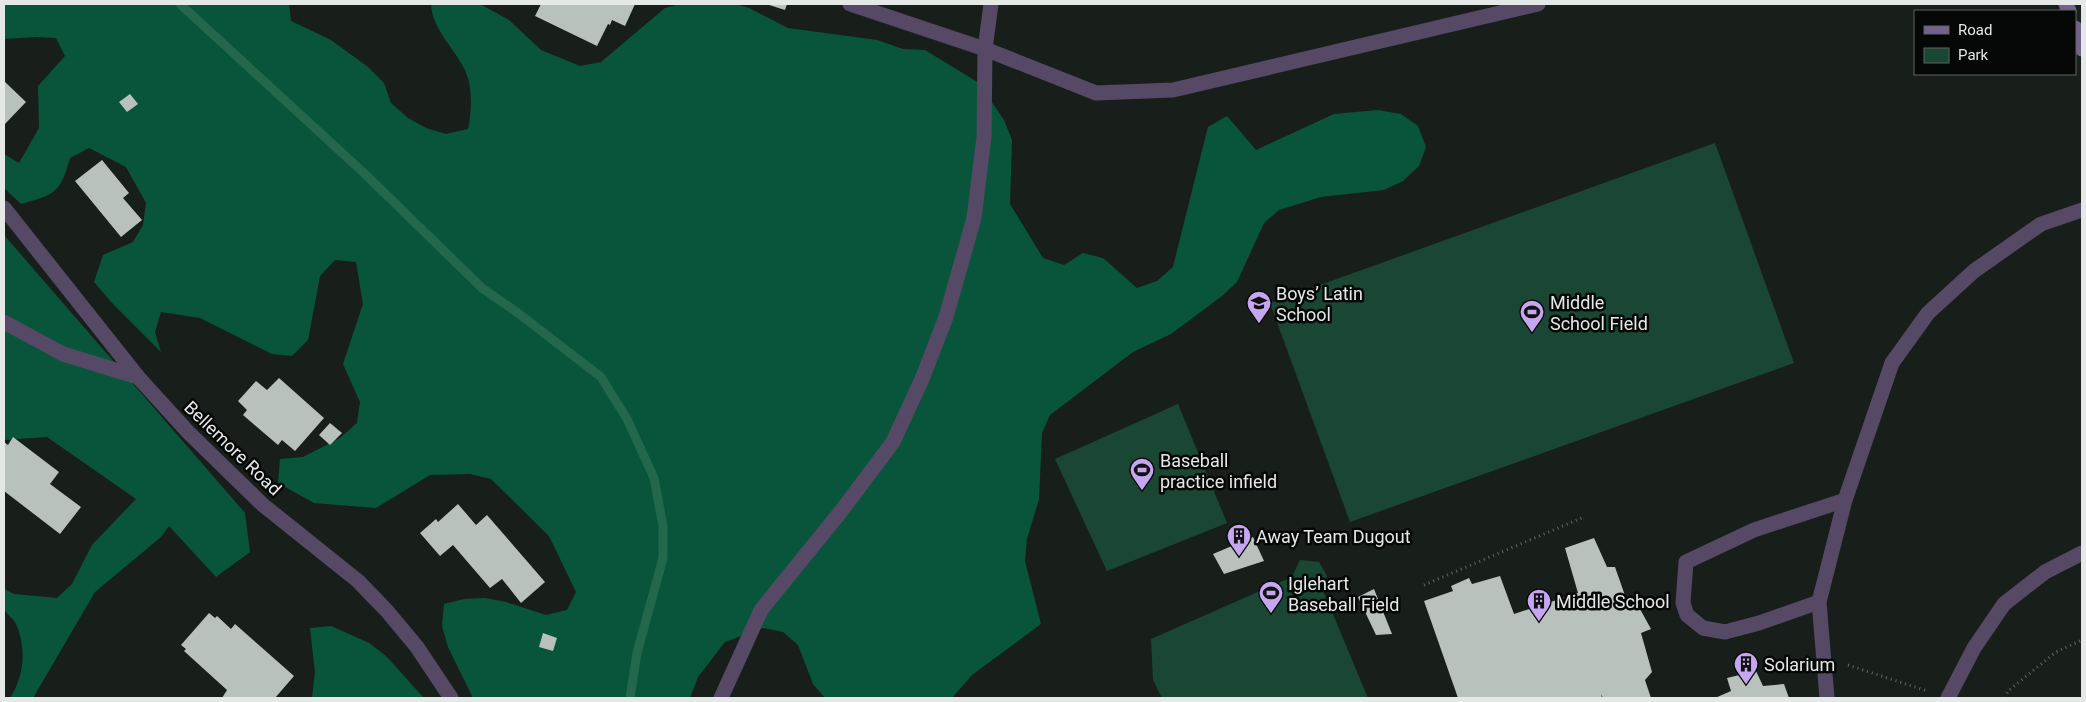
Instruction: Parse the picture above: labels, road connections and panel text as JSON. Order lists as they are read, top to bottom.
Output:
{
  "streets": {
    "street": ["Bellemore Road"]
  },
  "places": {
    "school or university": ["Boys’ Latin School"],
    "sports": ["Middle School Field", "Baseball practice infield", "Iglehart Baseball Field"],
    "building": ["Away Team Dugout", "Middle School", "Solarium"]
  },
  "legend": ["Road", "Park"]
}
